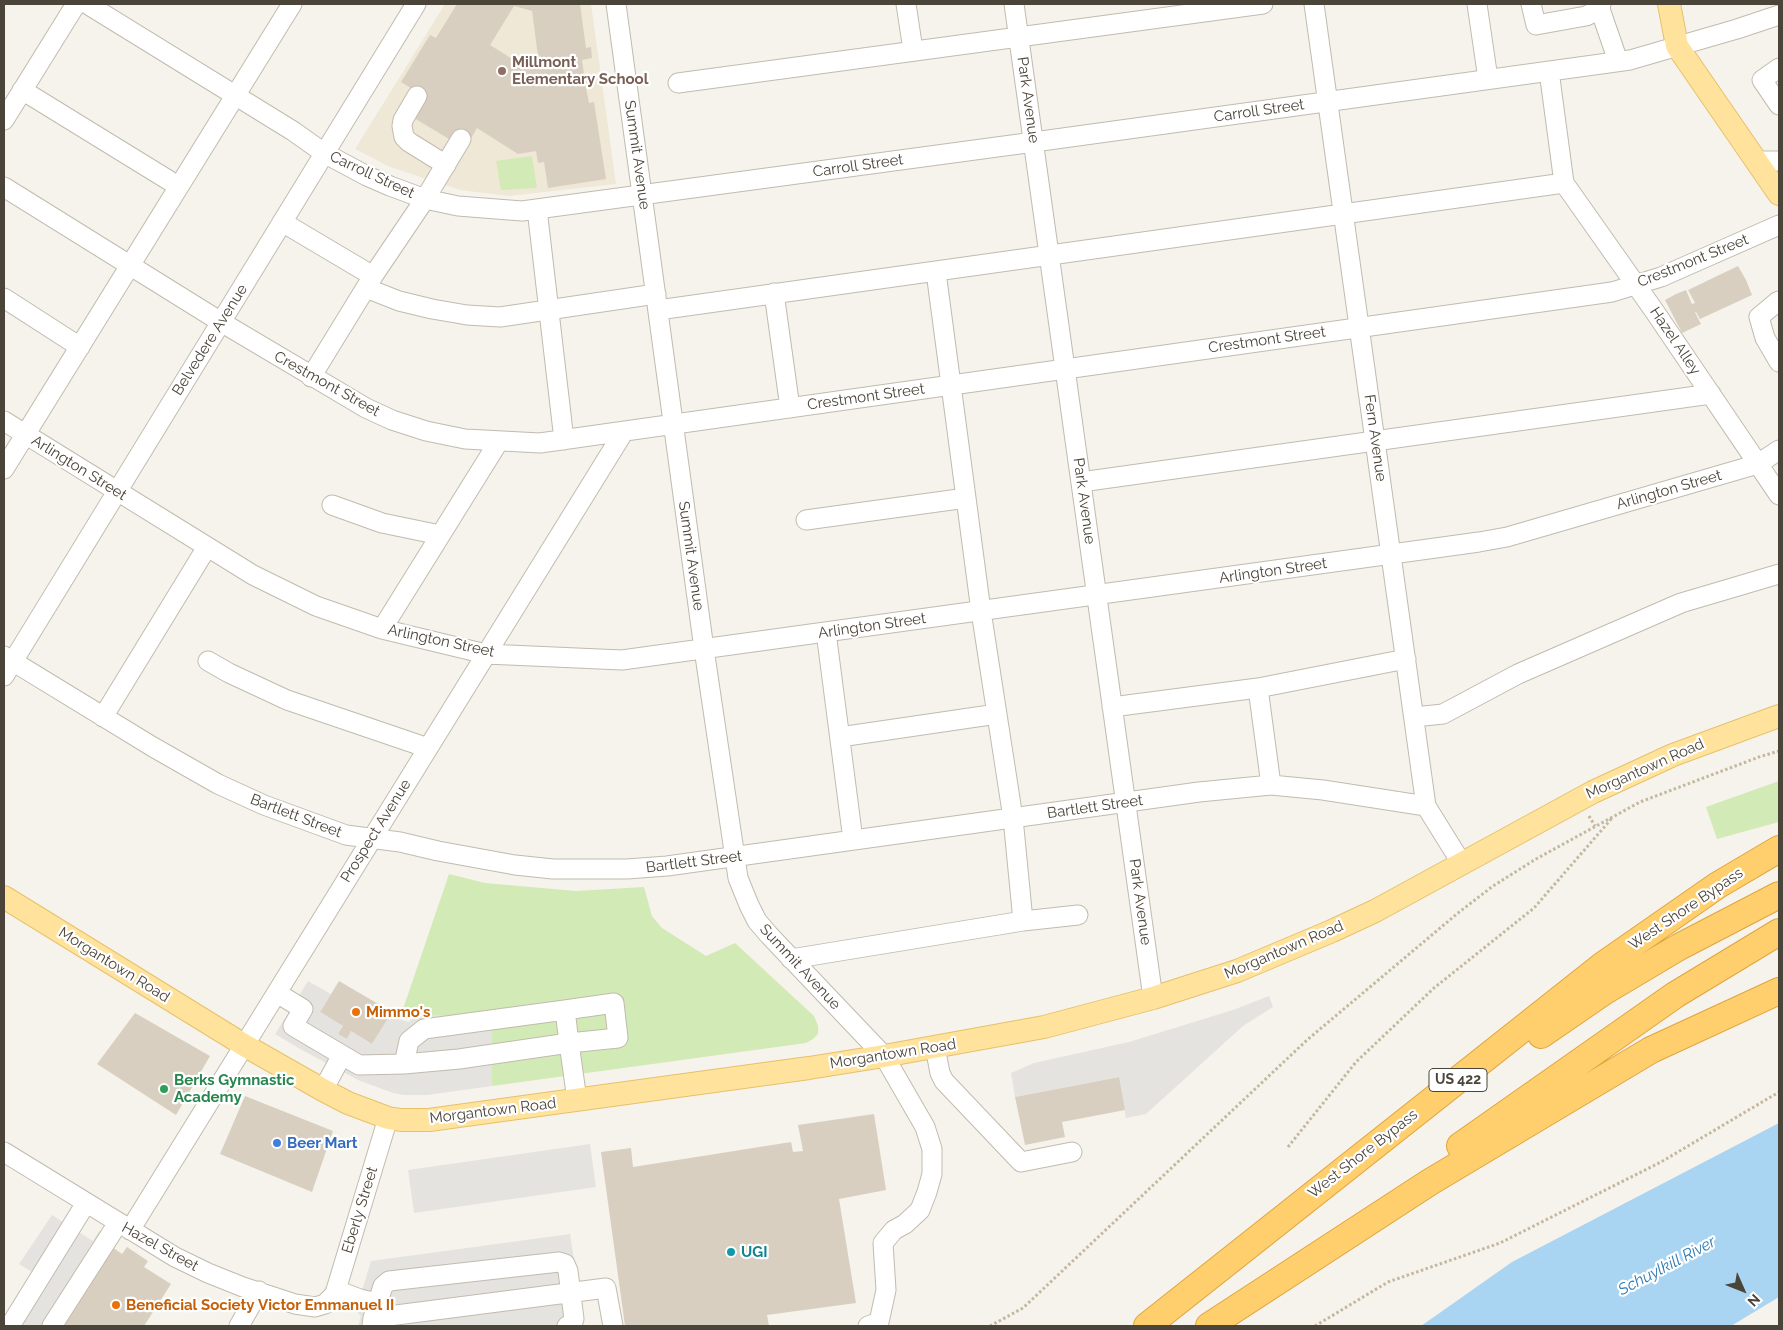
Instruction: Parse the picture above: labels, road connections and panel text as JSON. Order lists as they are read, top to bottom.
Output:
{
  "streets": {
    "highway": ["West Shore Bypass", "US 422"],
    "main road": ["Morgantown Road"],
    "street": [
      "Park Avenue",
      "Carroll Street",
      "Summit Avenue",
      "Crestmont Street",
      "Belvedere Avenue",
      "Hazel Alley",
      "Fern Avenue",
      "Arlington Street",
      "Bartlett Street",
      "Prospect Avenue",
      "Eberly Street",
      "Hazel Street"
    ]
  },
  "crossings": [
    ["Park Avenue", "Carroll Street"],
    ["Park Avenue", "Crestmont Street"],
    ["Park Avenue", "Arlington Street"],
    ["Park Avenue", "Morgantown Road"],
    ["Park Avenue", "Bartlett Street"],
    ["Carroll Street", "Summit Avenue"],
    ["Carroll Street", "Belvedere Avenue"],
    ["Carroll Street", "Hazel Alley"],
    ["Carroll Street", "Fern Avenue"],
    ["Summit Avenue", "Crestmont Street"],
    ["Summit Avenue", "Arlington Street"],
    ["Summit Avenue", "Morgantown Road"],
    ["Summit Avenue", "Bartlett Street"],
    ["Crestmont Street", "Belvedere Avenue"],
    ["Crestmont Street", "Hazel Alley"],
    ["Crestmont Street", "Fern Avenue"],
    ["Crestmont Street", "Prospect Avenue"],
    ["Belvedere Avenue", "Arlington Street"],
    ["Belvedere Avenue", "Bartlett Street"],
    ["Hazel Alley", "Arlington Street"],
    ["Fern Avenue", "Arlington Street"],
    ["Fern Avenue", "Morgantown Road"],
    ["Fern Avenue", "Bartlett Street"],
    ["Arlington Street", "Prospect Avenue"],
    ["Morgantown Road", "Prospect Avenue"],
    ["Morgantown Road", "Eberly Street"],
    ["Bartlett Street", "Prospect Avenue"],
    ["Prospect Avenue", "Hazel Street"],
    ["Eberly Street", "Hazel Street"]
  ],
  "water": ["Schuylkill River"],
  "places": [
    "Millmont Elementary School",
    "Mimmo's",
    "Berks Gymnastic Academy",
    "Beer Mart",
    "UGI",
    "Beneficial Society Victor Emmanuel II"
  ],
  "north": "bottom right"
}
